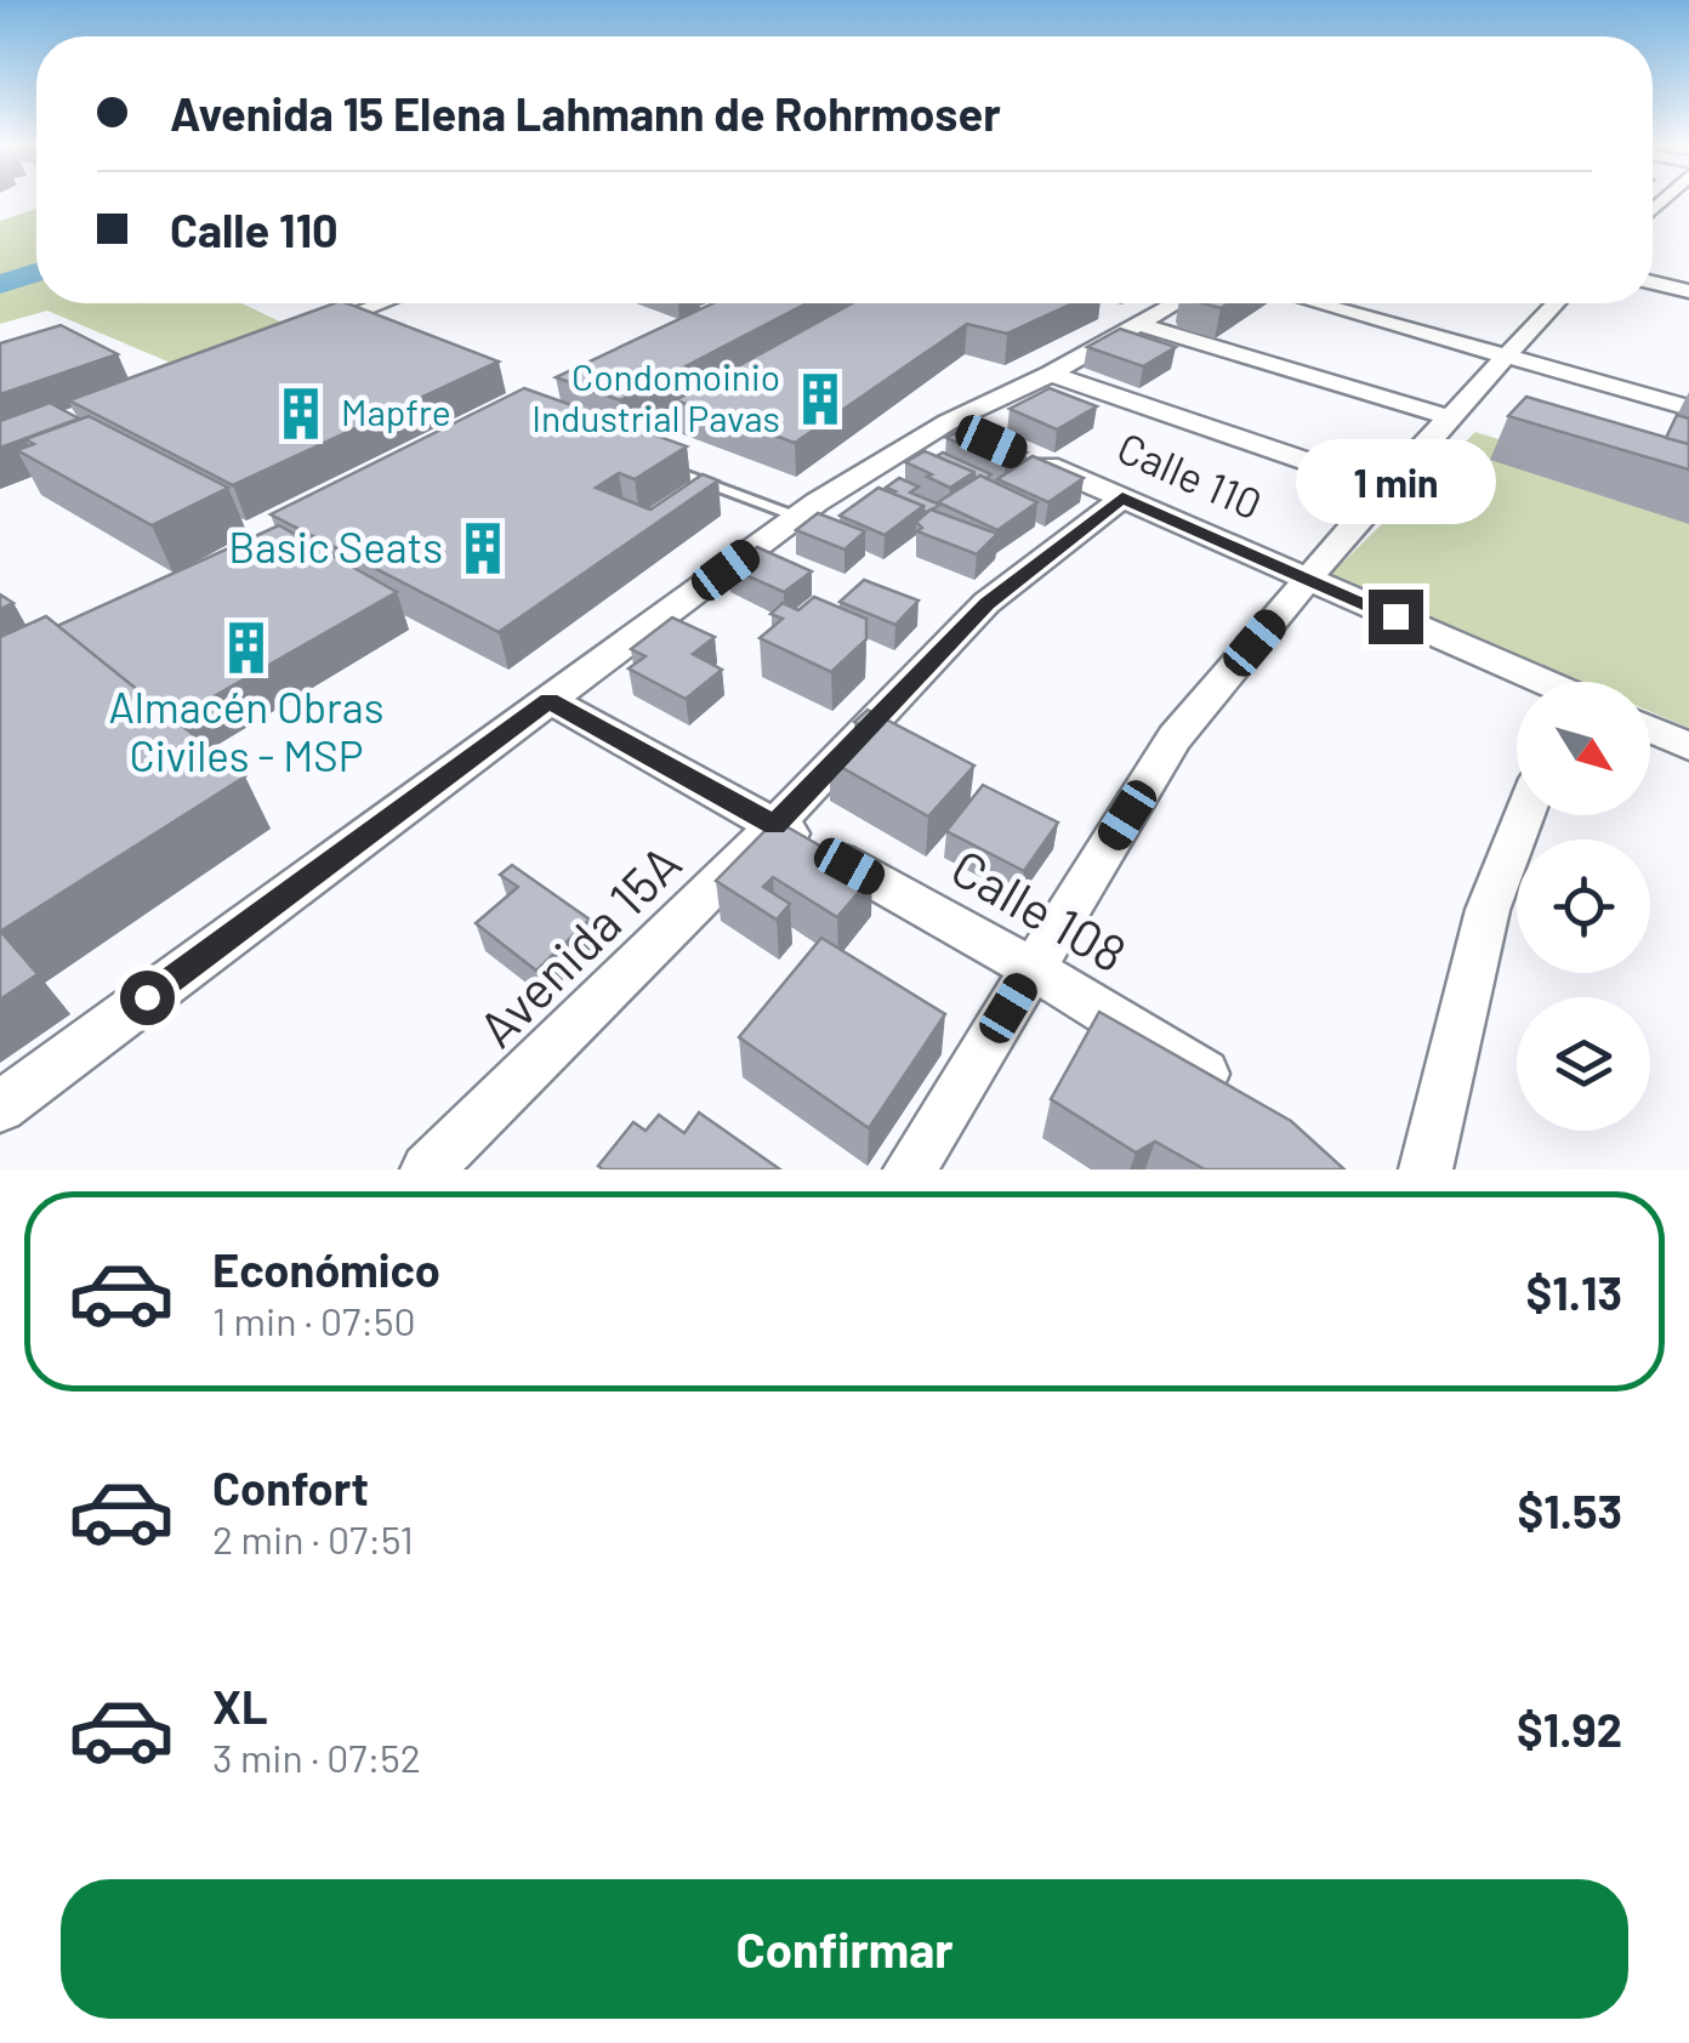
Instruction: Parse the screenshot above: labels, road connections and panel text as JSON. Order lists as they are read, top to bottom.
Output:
{
  "streets": {
    "street": ["Calle 110", "Calle 108", "Avenida 15A"]
  },
  "crossings": [
    ["Calle 110", "Avenida 15A"],
    ["Calle 108", "Avenida 15A"]
  ],
  "places": {
    "building": [
      "Condomoinio Industrial Pavas",
      "Mapfre",
      "Basic Seats",
      "Almacén Obras Civiles - MSP"
    ]
  },
  "north": "bottom right",
  "page": {
    "banner": ["Avenida 15 Elena Lahmann de Rohrmoser", "Calle 110"],
    "bubble": "1 min",
    "list": [
      {
        "name": "Económico",
        "note": "1 min · 07:50",
        "value": "$1.13"
      },
      {
        "name": "Confort",
        "note": "2 min · 07:51",
        "value": "$1.53"
      },
      {
        "name": "XL",
        "note": "3 min · 07:52",
        "value": "$1.92"
      }
    ],
    "buttons": "Confirmar"
  }
}
